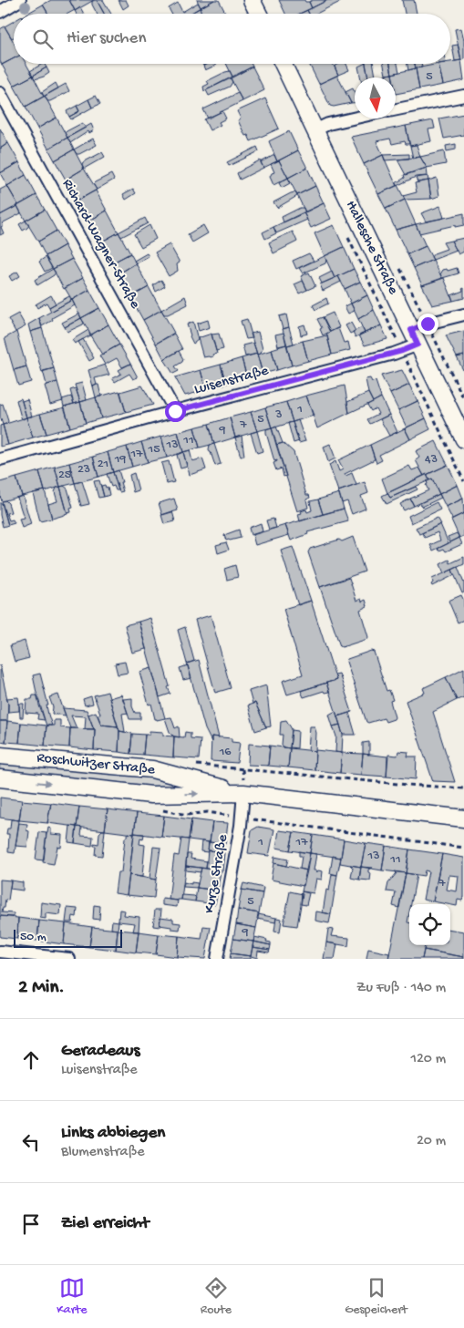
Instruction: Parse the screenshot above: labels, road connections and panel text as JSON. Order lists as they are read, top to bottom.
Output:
{
  "streets": {
    "main road": ["Hallesche Straße", "Roschwitzer Straße"],
    "street": ["Richard-Wagner-Straße", "Luisenstraße", "Kurze Straße"]
  },
  "crossings": [
    ["Richard-Wagner-Straße", "Luisenstraße"],
    ["Hallesche Straße", "Luisenstraße"],
    ["Roschwitzer Straße", "Kurze Straße"]
  ],
  "house_numbers": [
    "5",
    "1",
    "3",
    "5",
    "7",
    "9",
    "11",
    "13",
    "15",
    "17",
    "19",
    "43",
    "21",
    "23",
    "25",
    "16",
    "1",
    "17",
    "13",
    "11",
    "7",
    "5",
    "9"
  ],
  "scale_bar": "50 m",
  "north": "bottom",
  "page": {
    "search": "Hier suchen",
    "scale": "50 m",
    "heading": ["2 Min.", "Zu Fuß · 140 m"],
    "list": [
      ["Geradeaus", "Luisenstraße", "120 m"],
      ["Links abbiegen", "Blumenstraße", "20 m"],
      "Ziel erreicht"
    ],
    "nav": ["Karte", "Route", "Gespeichert"]
  }
}
